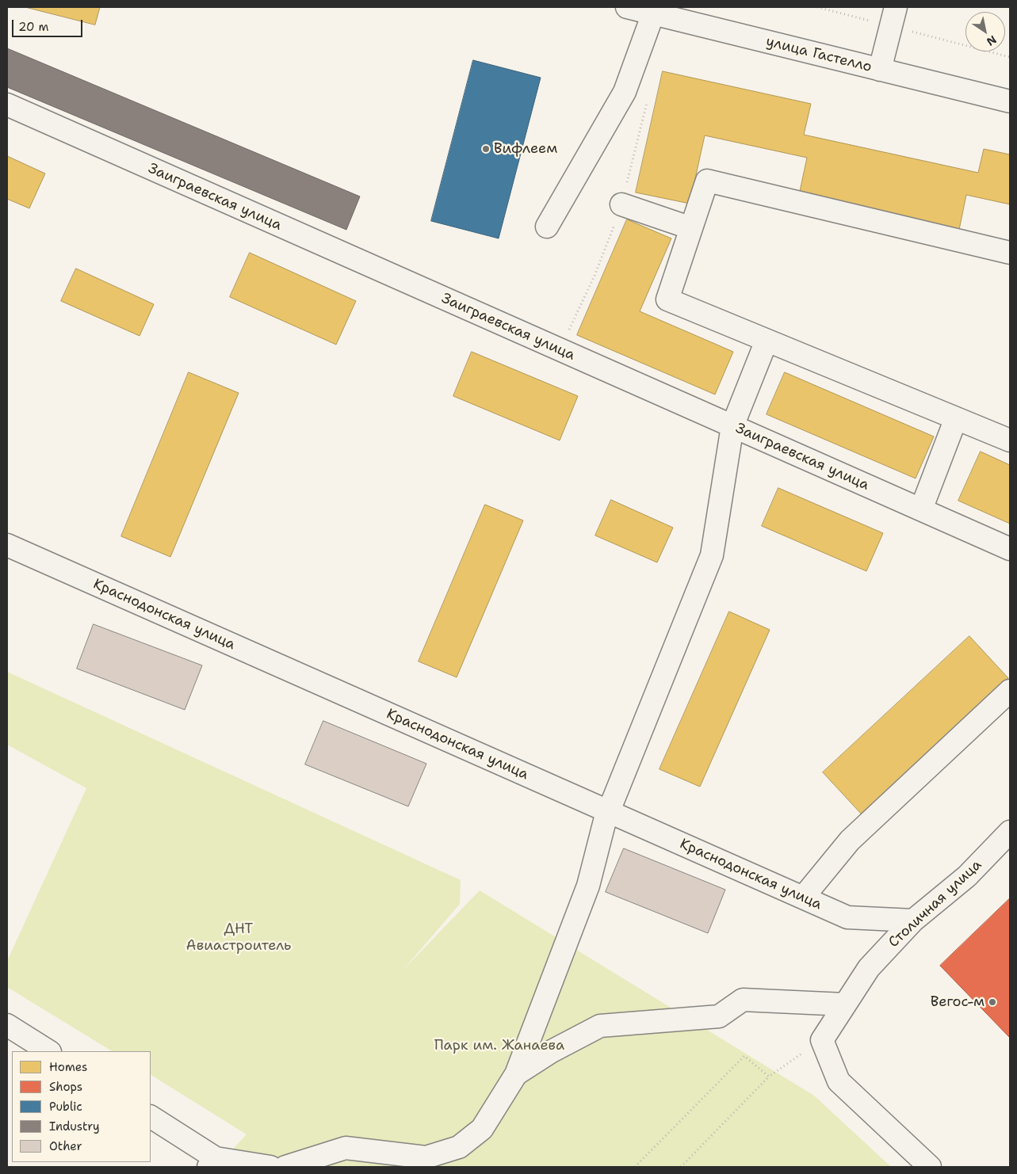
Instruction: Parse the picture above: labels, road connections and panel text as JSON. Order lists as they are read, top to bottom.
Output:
{
  "streets": {
    "street": [
      "улица Гастелло",
      "Заиграевская улица",
      "Краснодонская улица",
      "Столичная улица"
    ]
  },
  "crossings": [
    ["Краснодонская улица", "Столичная улица"]
  ],
  "parks": ["ДНТ Авиастроитель", "Парк им. Жанаева"],
  "places": ["Вифлеем", "Вегос-м"],
  "legend": [
    "Homes",
    "Shops",
    "Public",
    "Industry",
    "Other"
  ],
  "scale_bar": "20 m",
  "north": "bottom right"
}
